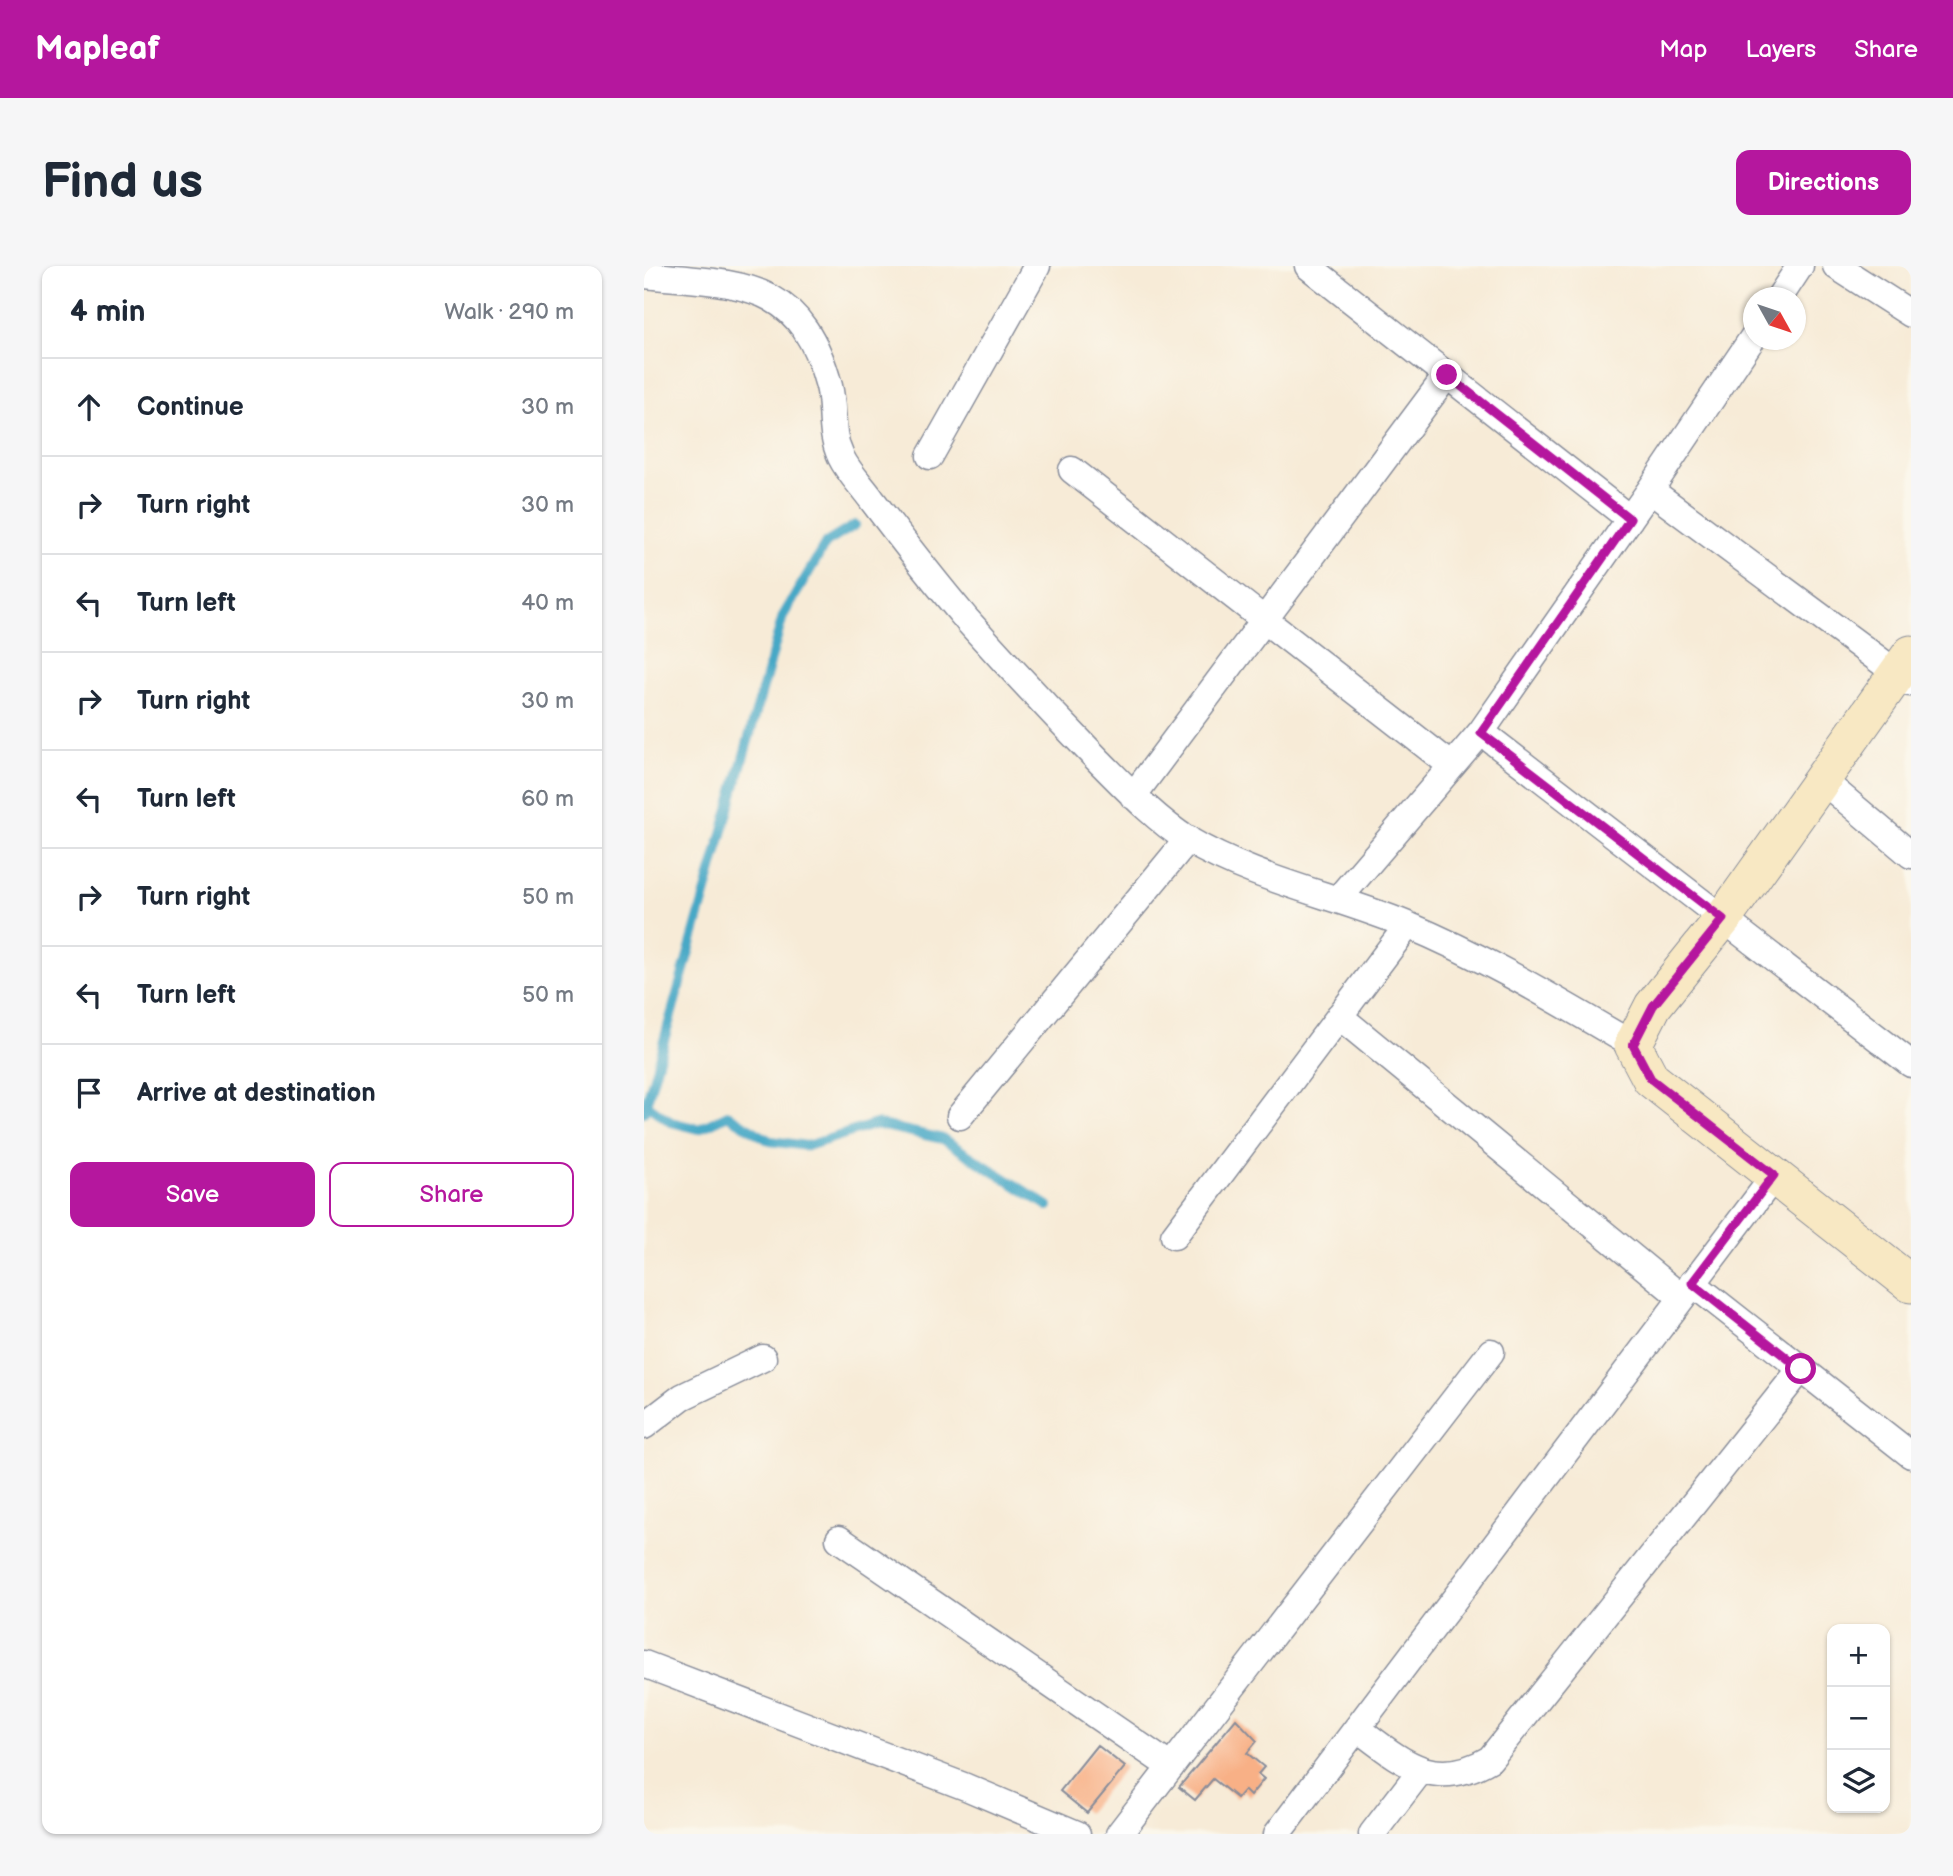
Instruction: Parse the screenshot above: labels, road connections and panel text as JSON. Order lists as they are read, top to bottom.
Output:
{
  "north": "bottom right",
  "page": {
    "header": "Mapleaf",
    "nav": ["Map", "Layers", "Share"],
    "buttons": [
      "Directions",
      ["Save", "Share"]
    ],
    "title": "Find us",
    "heading": ["4 min", "Walk · 290 m"],
    "list": [
      ["Continue", "30 m"],
      ["Turn right", "30 m"],
      ["Turn left", "40 m"],
      ["Turn right", "30 m"],
      ["Turn left", "60 m"],
      ["Turn right", "50 m"],
      ["Turn left", "50 m"],
      "Arrive at destination"
    ],
    "map_buttons": ["+", "−"]
  }
}
